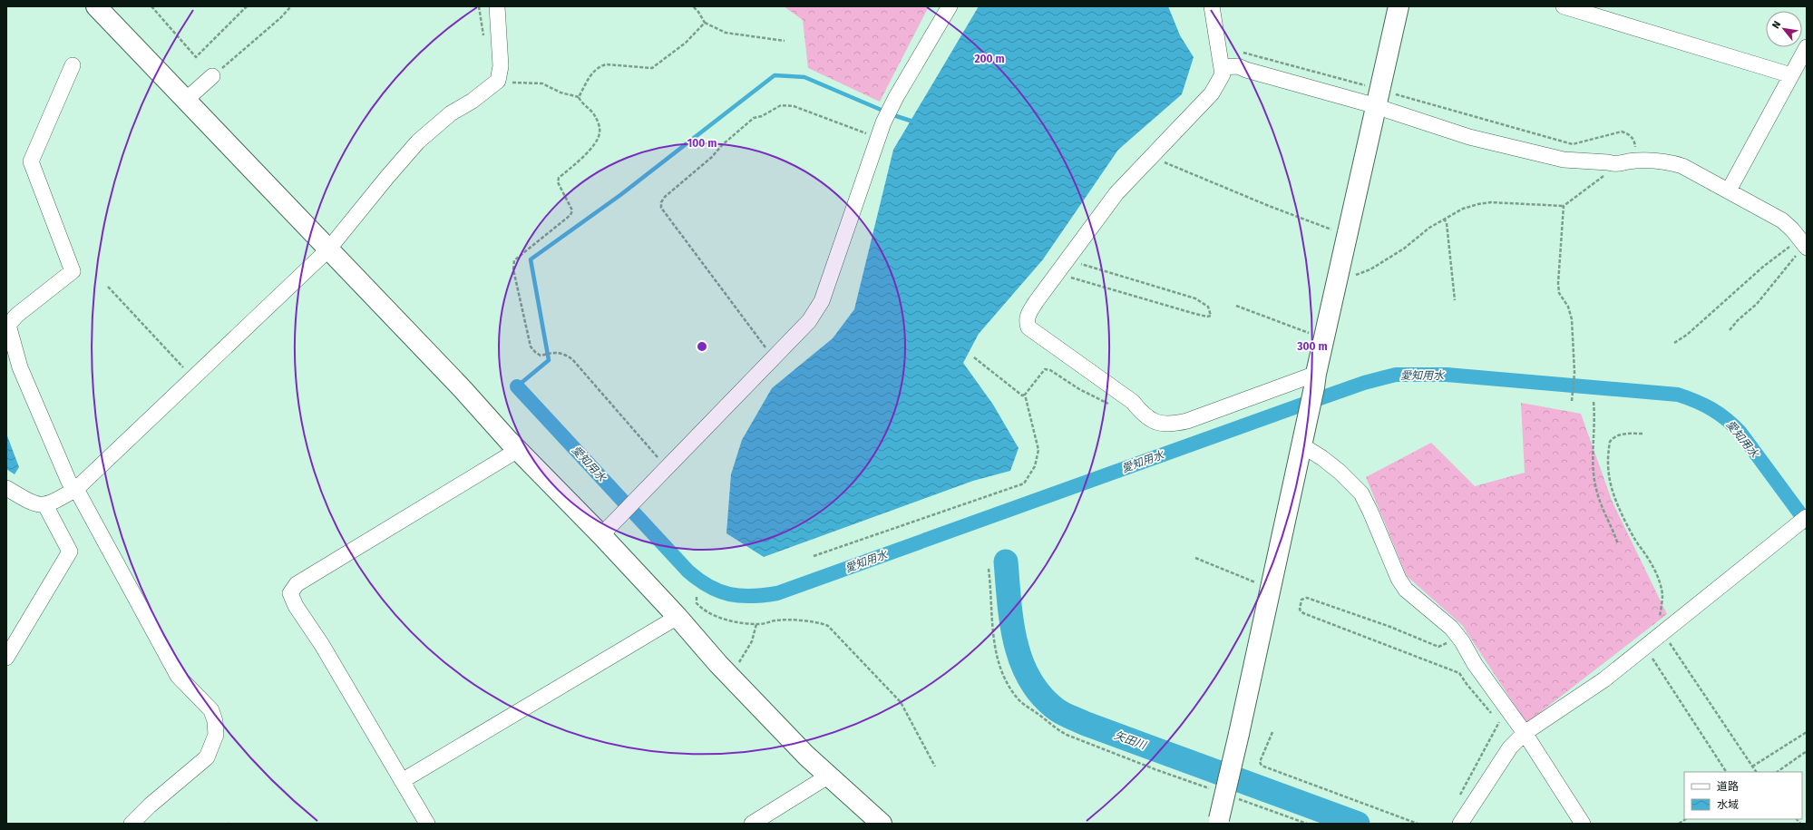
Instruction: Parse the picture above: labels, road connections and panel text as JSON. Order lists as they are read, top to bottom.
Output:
{
  "water": ["愛知用水", "矢田川"],
  "legend": ["道路", "水域"],
  "north": "top left",
  "rings": ["200 m", "100 m", "300 m"]
}
